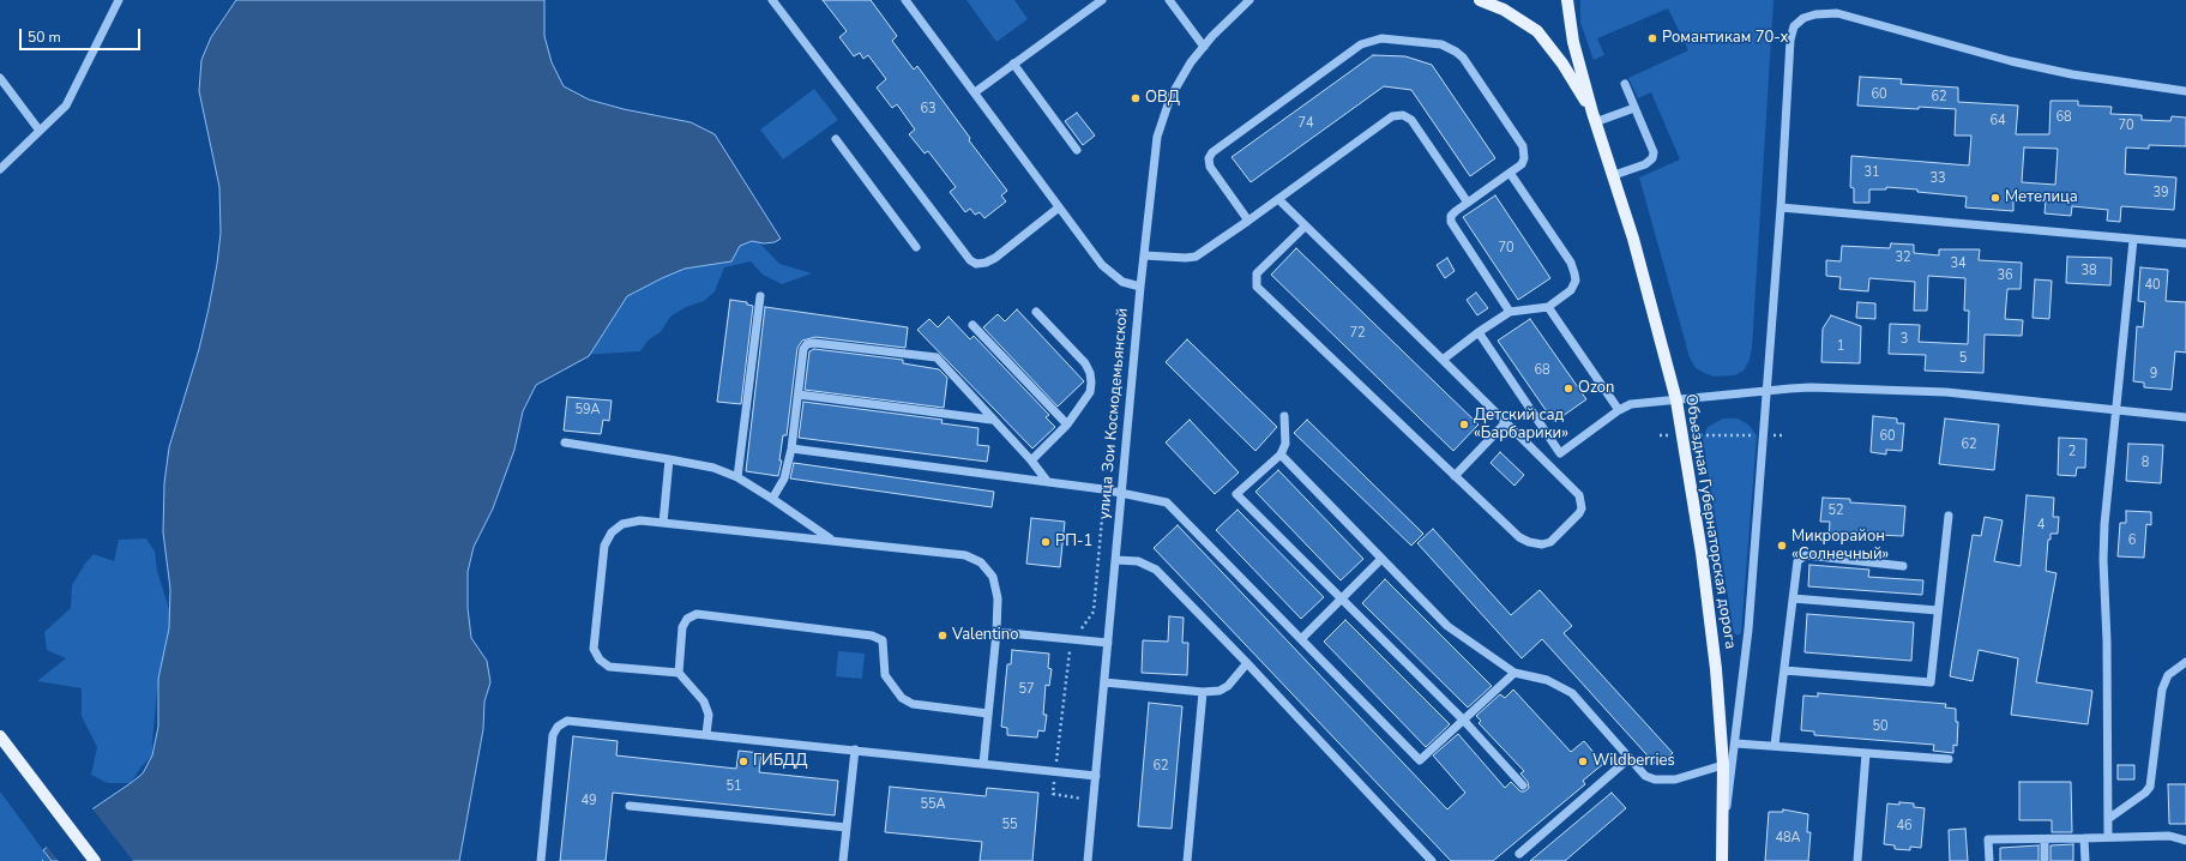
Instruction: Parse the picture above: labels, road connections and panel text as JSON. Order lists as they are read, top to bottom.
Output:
{
  "streets": {
    "main road": ["Объездная Губернаторская дорога"],
    "street": ["улица Зои Космодемьянской"]
  },
  "places": [
    "Романтикам 70-х",
    "ОВД",
    "Метелица",
    "Ozon",
    "Детский сад «Барбарики»",
    "РП-1",
    "Микрорайон «Солнечный»",
    "Valentino",
    "ГИБДД",
    "Wildberries"
  ],
  "house_numbers": [
    "60",
    "62",
    "63",
    "68",
    "64",
    "74",
    "70",
    "31",
    "33",
    "39",
    "70",
    "32",
    "34",
    "38",
    "36",
    "40",
    "72",
    "3",
    "1",
    "5",
    "68",
    "9",
    "59А",
    "60",
    "62",
    "2",
    "8",
    "52",
    "4",
    "6",
    "57",
    "50",
    "62",
    "51",
    "49",
    "55А",
    "55",
    "46",
    "48А"
  ],
  "scale_bar": "50 m"
}
